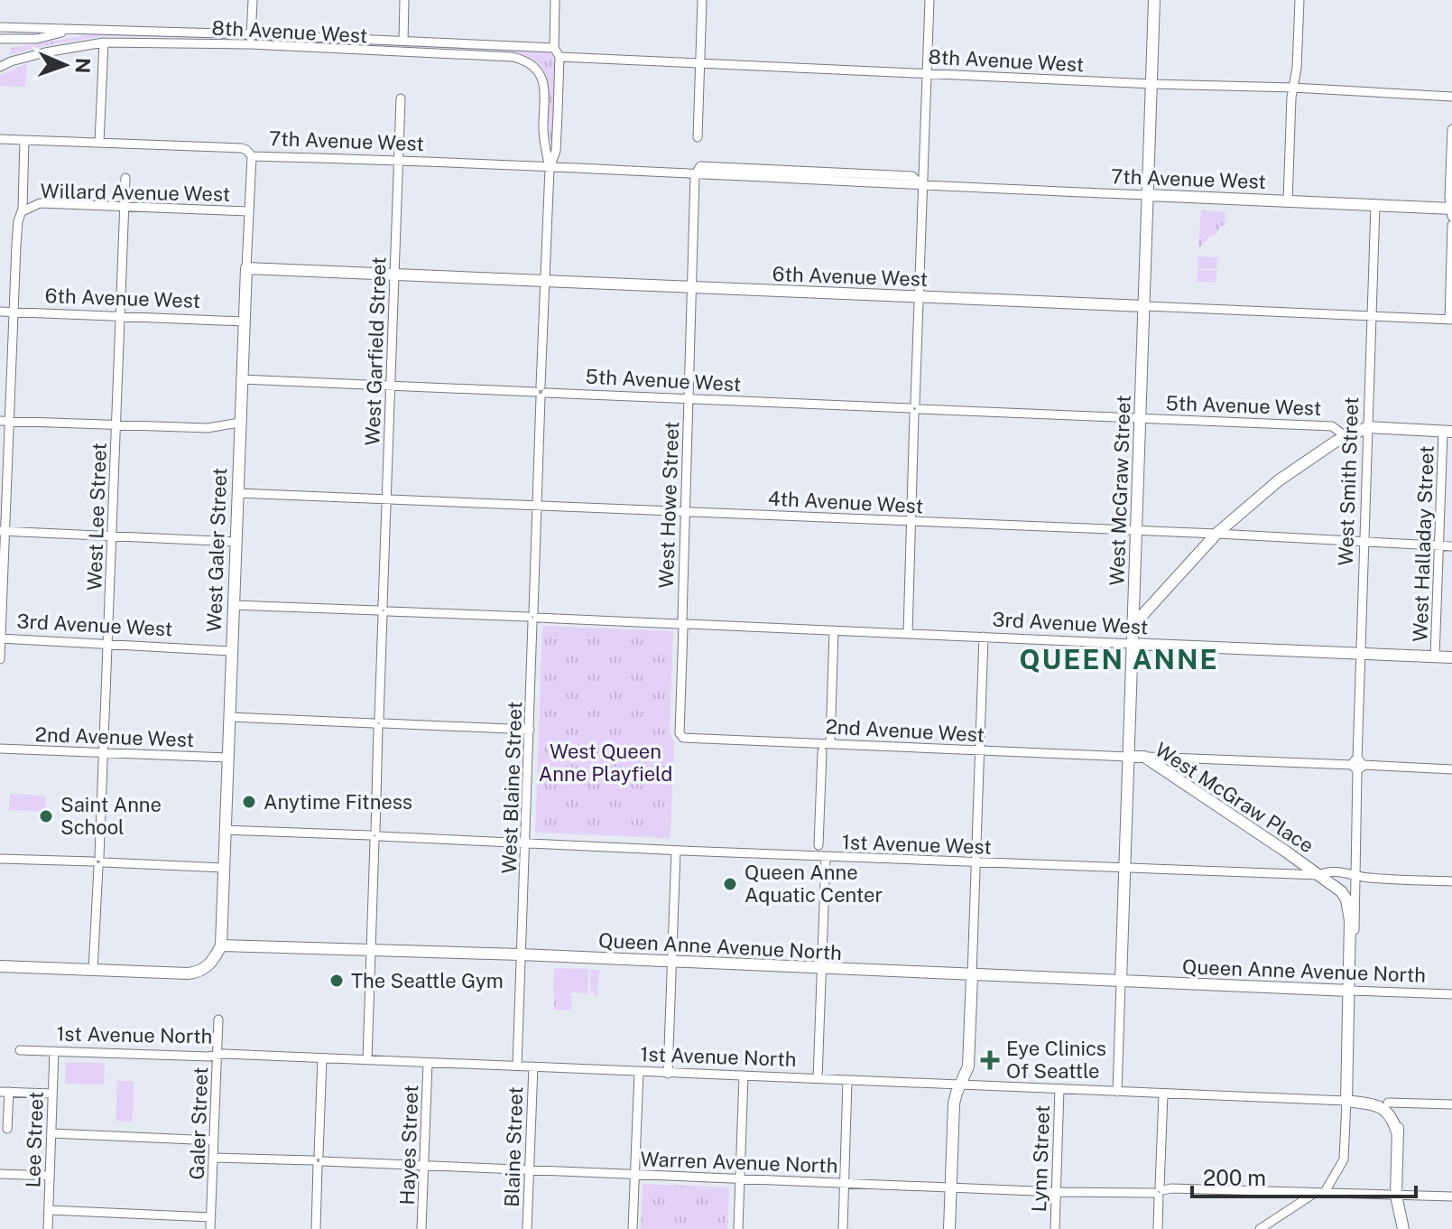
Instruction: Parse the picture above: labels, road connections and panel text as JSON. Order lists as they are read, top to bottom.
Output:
{
  "streets": {
    "street": [
      "8th Avenue West",
      "7th Avenue West",
      "Willard Avenue West",
      "6th Avenue West",
      "West Garfield Street",
      "5th Avenue West",
      "West Smith Street",
      "West McGraw Street",
      "4th Avenue West",
      "West Howe Street",
      "West Lee Street",
      "West Halladay Street",
      "West Galer Street",
      "3rd Avenue West",
      "2nd Avenue West",
      "West Blaine Street",
      "West McGraw Place",
      "1st Avenue West",
      "Queen Anne Avenue North",
      "1st Avenue North",
      "Galer Street",
      "Lee Street",
      "Hayes Street",
      "Blaine Street",
      "Lynn Street",
      "Warren Avenue North"
    ]
  },
  "crossings": [
    ["8th Avenue West", "West McGraw Street"],
    ["8th Avenue West", "West Blaine Street"],
    ["7th Avenue West", "West Garfield Street"],
    ["7th Avenue West", "West Smith Street"],
    ["7th Avenue West", "West McGraw Street"],
    ["7th Avenue West", "West Howe Street"],
    ["7th Avenue West", "West Galer Street"],
    ["7th Avenue West", "West Blaine Street"],
    ["Willard Avenue West", "West Lee Street"],
    ["Willard Avenue West", "West Galer Street"],
    ["6th Avenue West", "West Garfield Street"],
    ["6th Avenue West", "West Smith Street"],
    ["6th Avenue West", "West McGraw Street"],
    ["6th Avenue West", "West Howe Street"],
    ["6th Avenue West", "West Lee Street"],
    ["6th Avenue West", "West Galer Street"],
    ["6th Avenue West", "West Blaine Street"],
    ["West Garfield Street", "5th Avenue West"],
    ["West Garfield Street", "4th Avenue West"],
    ["West Garfield Street", "3rd Avenue West"],
    ["West Garfield Street", "1st Avenue West"],
    ["West Garfield Street", "Queen Anne Avenue North"],
    ["West Garfield Street", "1st Avenue North"],
    ["5th Avenue West", "West McGraw Street"],
    ["5th Avenue West", "West Howe Street"],
    ["5th Avenue West", "West Galer Street"],
    ["5th Avenue West", "West Blaine Street"],
    ["West Smith Street", "4th Avenue West"],
    ["West Smith Street", "3rd Avenue West"],
    ["West Smith Street", "West McGraw Place"],
    ["West Smith Street", "1st Avenue West"],
    ["West Smith Street", "Queen Anne Avenue North"],
    ["West Smith Street", "1st Avenue North"],
    ["West McGraw Street", "4th Avenue West"],
    ["West McGraw Street", "3rd Avenue West"],
    ["West McGraw Street", "2nd Avenue West"],
    ["West McGraw Street", "West McGraw Place"],
    ["West McGraw Street", "1st Avenue West"],
    ["West McGraw Street", "Queen Anne Avenue North"],
    ["4th Avenue West", "West Howe Street"],
    ["4th Avenue West", "West Halladay Street"],
    ["4th Avenue West", "West Galer Street"],
    ["4th Avenue West", "West Blaine Street"],
    ["West Howe Street", "3rd Avenue West"],
    ["West Howe Street", "2nd Avenue West"],
    ["West Lee Street", "3rd Avenue West"],
    ["West Lee Street", "2nd Avenue West"],
    ["West Halladay Street", "3rd Avenue West"],
    ["West Galer Street", "3rd Avenue West"],
    ["West Galer Street", "2nd Avenue West"],
    ["West Galer Street", "1st Avenue West"],
    ["West Galer Street", "Queen Anne Avenue North"],
    ["3rd Avenue West", "West Blaine Street"],
    ["2nd Avenue West", "West McGraw Place"],
    ["West Blaine Street", "1st Avenue West"],
    ["West Blaine Street", "Queen Anne Avenue North"],
    ["West Blaine Street", "Blaine Street"],
    ["West McGraw Place", "1st Avenue West"],
    ["Queen Anne Avenue North", "Blaine Street"],
    ["1st Avenue North", "Galer Street"],
    ["1st Avenue North", "Lee Street"],
    ["1st Avenue North", "Hayes Street"],
    ["1st Avenue North", "Blaine Street"],
    ["1st Avenue North", "Lynn Street"],
    ["Galer Street", "Warren Avenue North"],
    ["Hayes Street", "Warren Avenue North"],
    ["Blaine Street", "Warren Avenue North"],
    ["Lynn Street", "Warren Avenue North"]
  ],
  "districts": ["QUEEN ANNE"],
  "parks": ["West Queen Anne Playfield"],
  "places": {
    "other": [
      "Anytime Fitness",
      "Saint Anne School",
      "Queen Anne Aquatic Center",
      "The Seattle Gym"
    ],
    "health": ["Eye Clinics Of Seattle"]
  },
  "scale_bar": "200 m",
  "north": "right"
}
